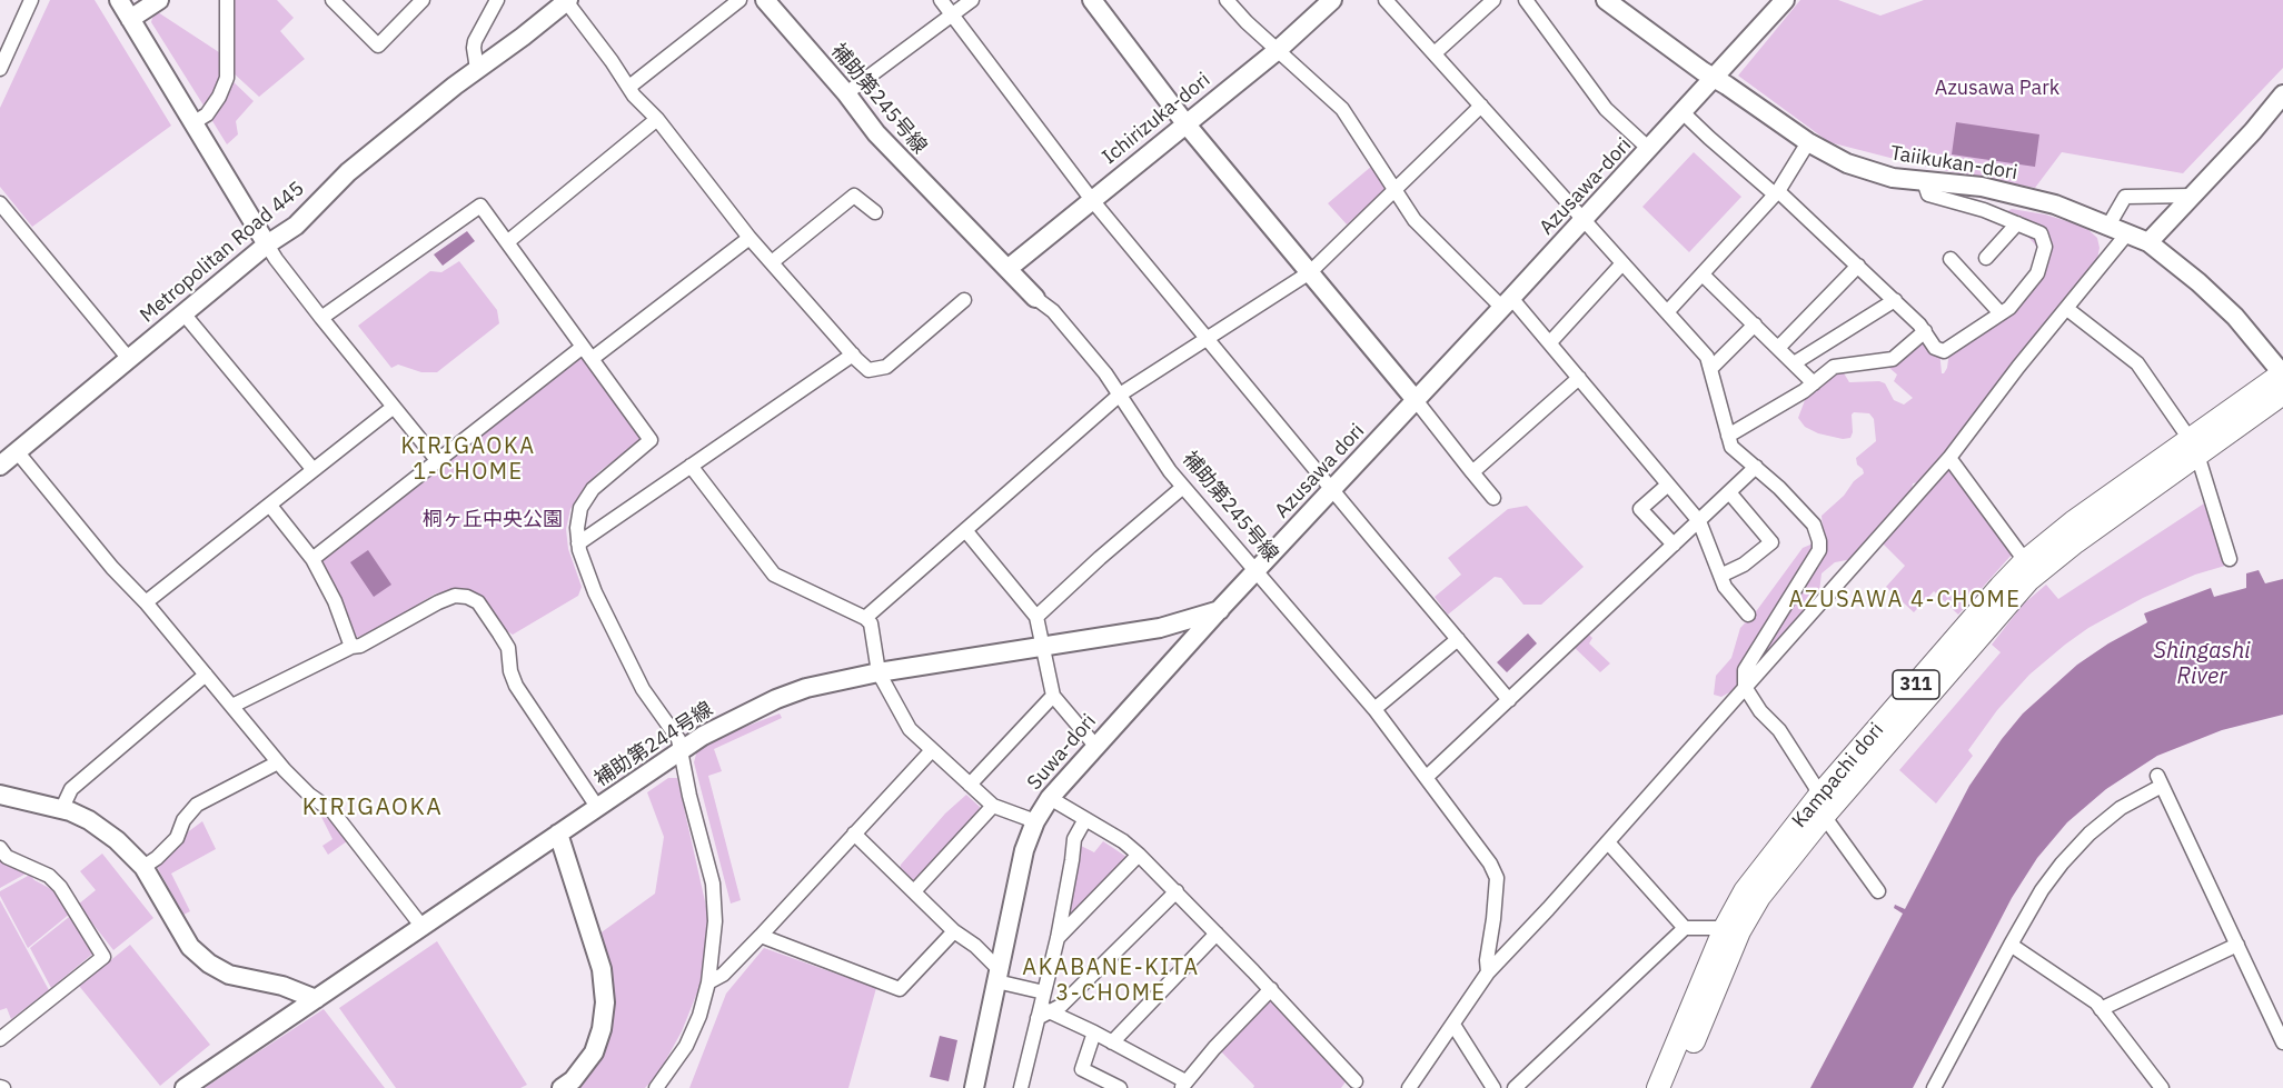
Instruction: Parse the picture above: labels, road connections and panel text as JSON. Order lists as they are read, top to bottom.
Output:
{
  "streets": {
    "main road": ["311", "Kampachi dori"],
    "street": [
      "補助第245号線",
      "Ichirizuka-dori",
      "Taiikukan-dori",
      "Azusawa-dori",
      "Metropolitan Road 445",
      "Azusawa dori",
      "補助第244号線",
      "Suwa-dori"
    ]
  },
  "crossings": [
    ["補助第245号線", "Ichirizuka-dori"],
    ["補助第245号線", "Azusawa dori"],
    ["補助第245号線", "Suwa-dori"],
    ["Taiikukan-dori", "Azusawa-dori"],
    ["Taiikukan-dori", "Kampachi dori"],
    ["Azusawa-dori", "Azusawa dori"],
    ["Azusawa dori", "Suwa-dori"],
    ["補助第244号線", "Suwa-dori"]
  ],
  "districts": [
    "KIRIGAOKA 1-CHOME",
    "AZUSAWA 4-CHOME",
    "KIRIGAOKA",
    "AKABANE-KITA 3-CHOME"
  ],
  "water": ["Shingashi River"],
  "parks": ["Azusawa Park", "桐ヶ丘中央公園"]
}
